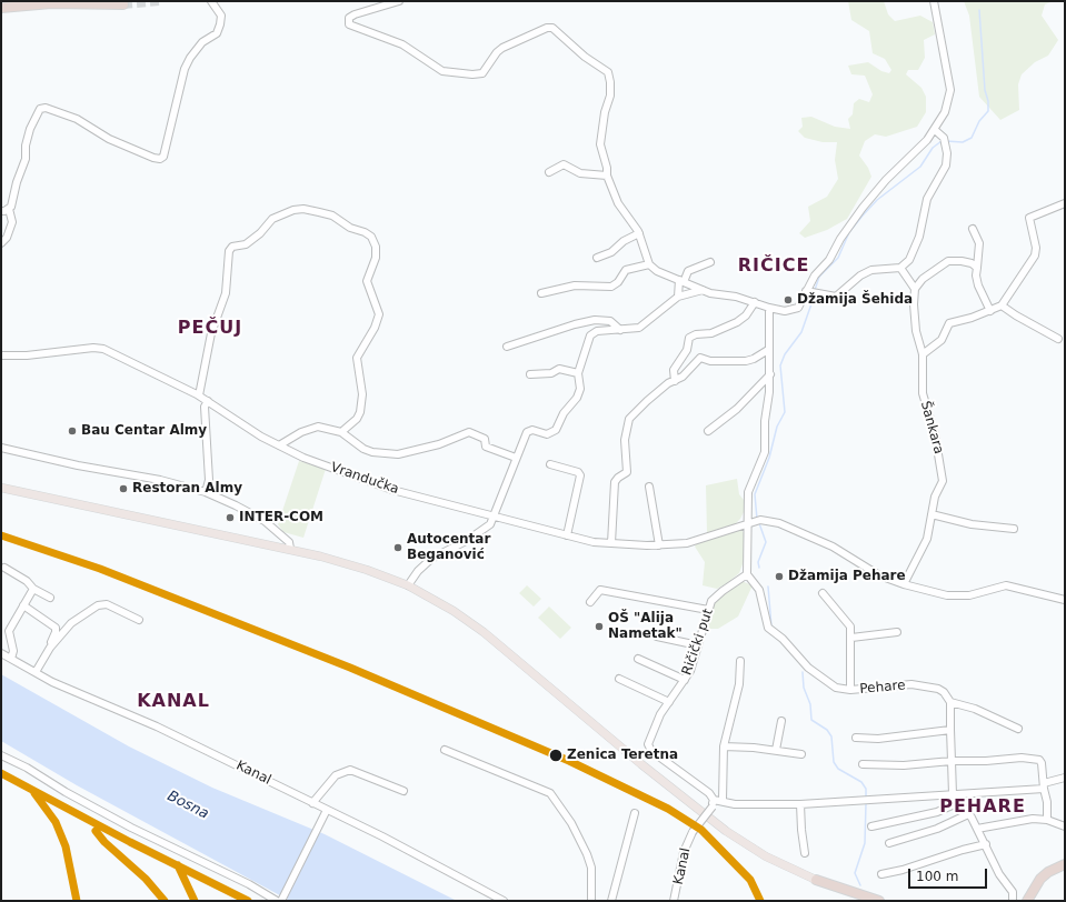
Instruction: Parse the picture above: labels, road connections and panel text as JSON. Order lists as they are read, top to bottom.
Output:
{
  "streets": {
    "street": [
      "Šankara",
      "Vrandučka",
      "Ričički put",
      "Pehare",
      "Kanal"
    ]
  },
  "crossings": [
    ["Ričički put", "Pehare"],
    ["Ričički put", "Kanal"]
  ],
  "districts": [
    "RIČICE",
    "PEČUJ",
    "KANAL",
    "PEHARE"
  ],
  "water": ["Bosna"],
  "places": [
    "Džamija Šehida",
    "Bau Centar Almy",
    "Restoran Almy",
    "INTER-COM",
    "Autocentar Beganović",
    "Džamija Pehare",
    "OŠ \"Alija Nametak\"",
    "Zenica Teretna"
  ],
  "scale_bar": "100 m"
}
